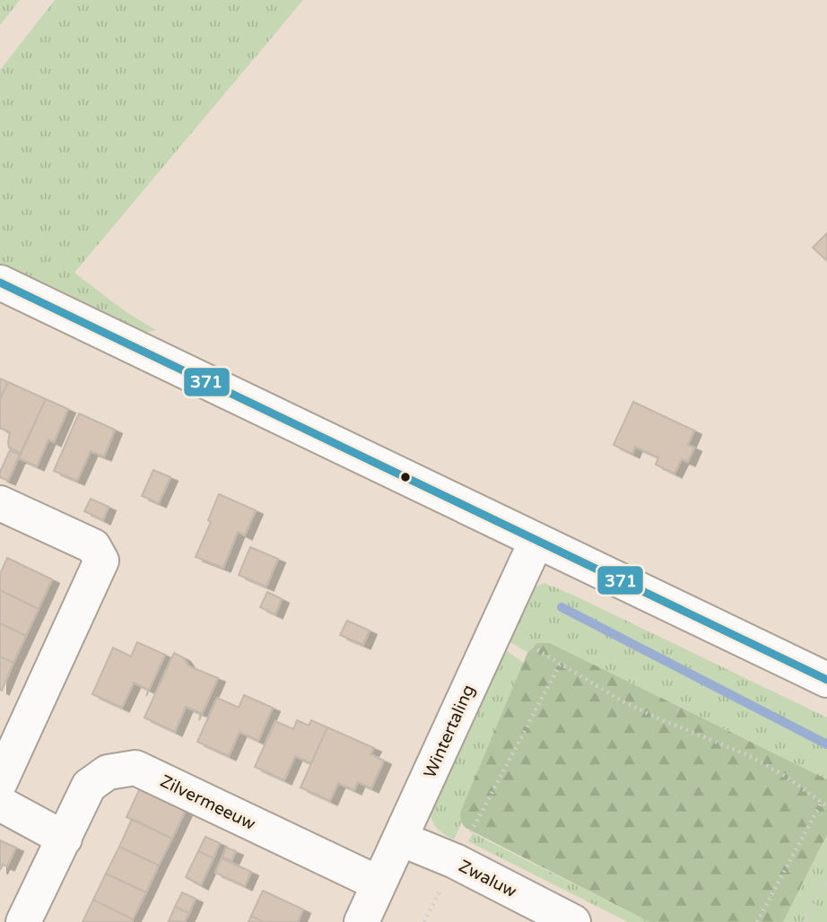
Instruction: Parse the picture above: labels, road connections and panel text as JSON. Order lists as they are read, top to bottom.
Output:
{
  "streets": {
    "street": ["Wintertaling", "Zilvermeeuw", "Zwaluw"]
  },
  "crossings": [
    ["Wintertaling", "Zilvermeeuw"],
    ["Wintertaling", "Zwaluw"]
  ],
  "lines": ["transit line 371"]
}
